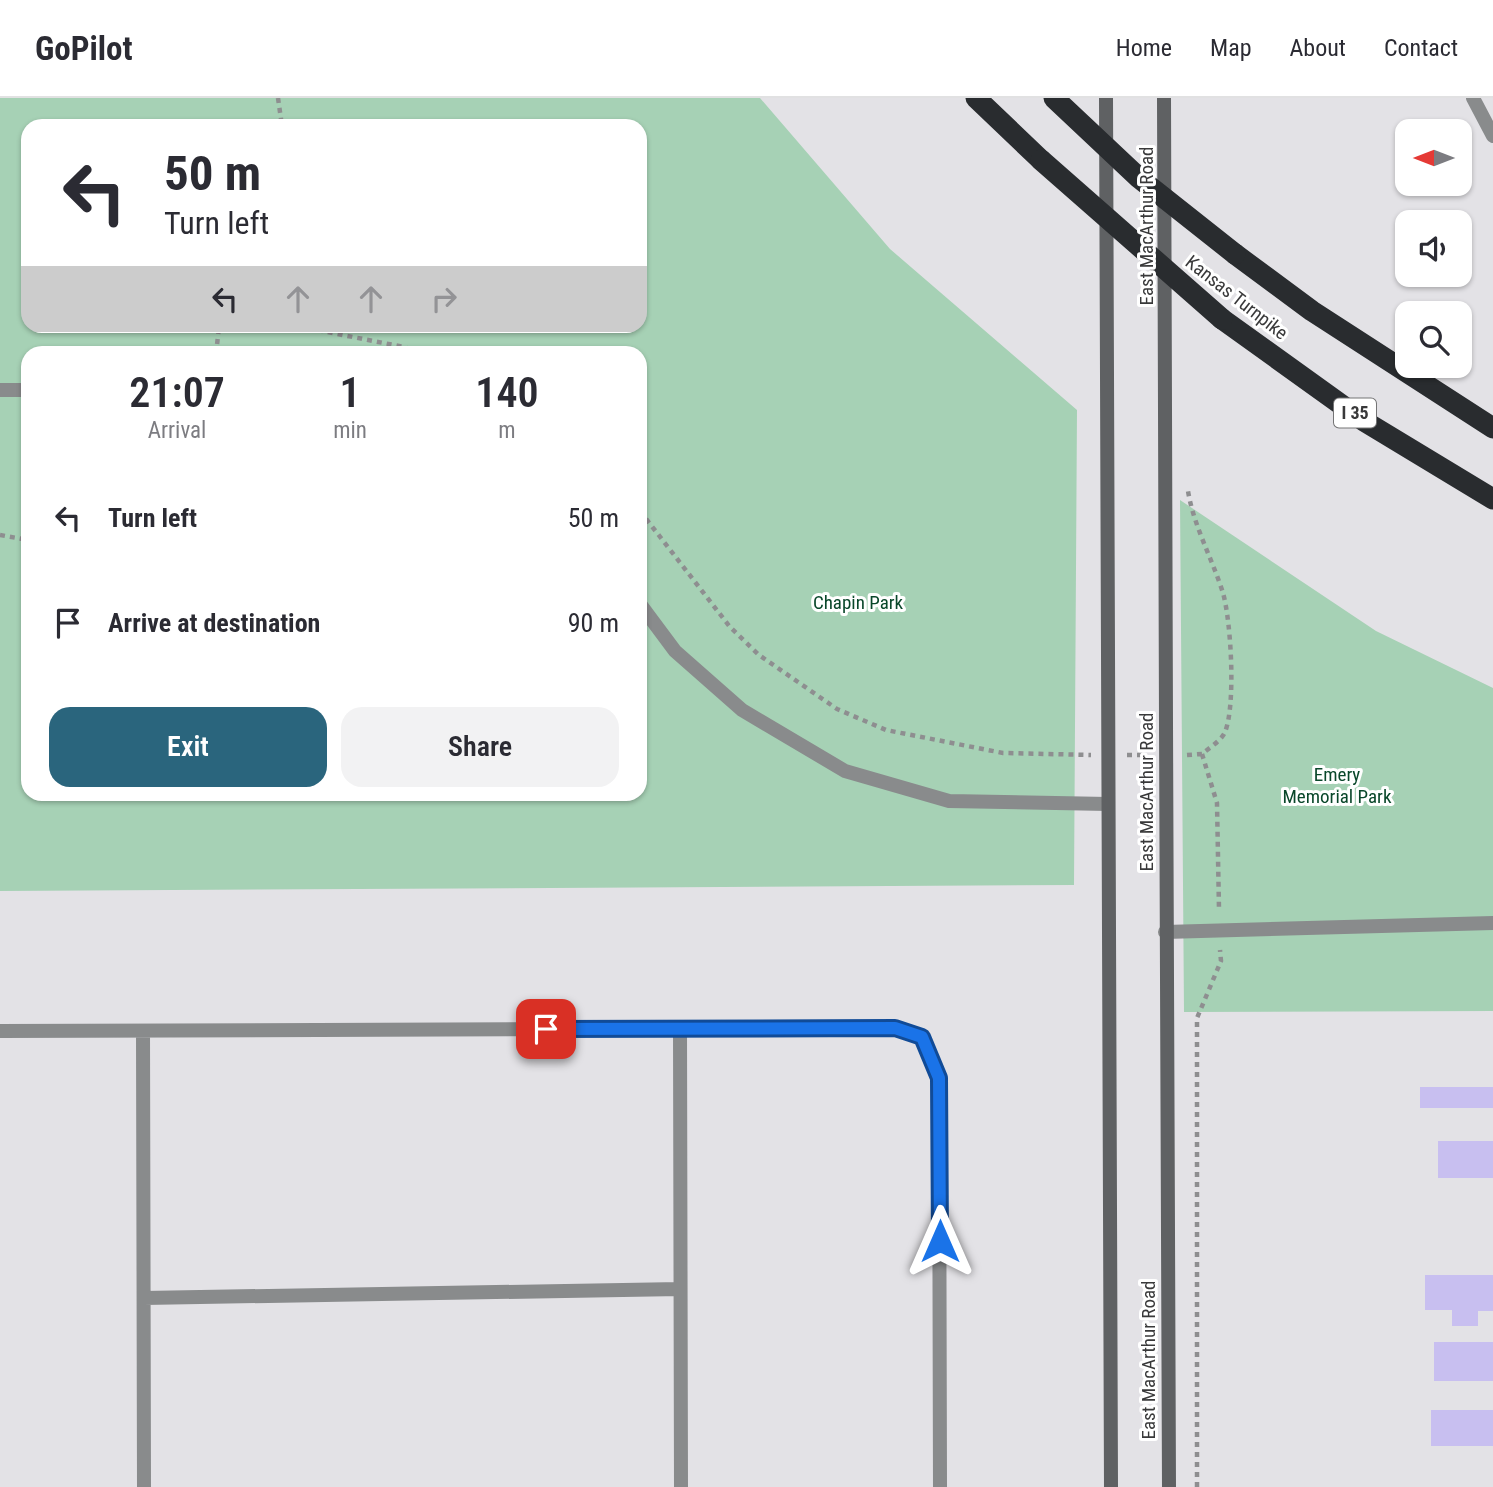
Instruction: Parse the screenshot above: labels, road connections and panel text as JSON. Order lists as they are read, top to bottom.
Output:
{
  "streets": {
    "highway": ["Kansas Turnpike", "I 35"],
    "street": ["East MacArthur Road"]
  },
  "parks": ["Chapin Park", "Emery Memorial Park"],
  "north": "left",
  "page": {
    "header": "GoPilot",
    "nav": [
      "Home",
      "Map",
      "About",
      "Contact"
    ],
    "turn": ["50 m", "Turn left"],
    "eta": [
      "21:07",
      "Arrival",
      "1",
      "min",
      "140",
      "m"
    ],
    "list": [
      {
        "name": "Turn left",
        "value": "50 m"
      },
      {
        "name": "Arrive at destination",
        "value": "90 m"
      }
    ],
    "buttons": ["Exit", "Share"]
  }
}
